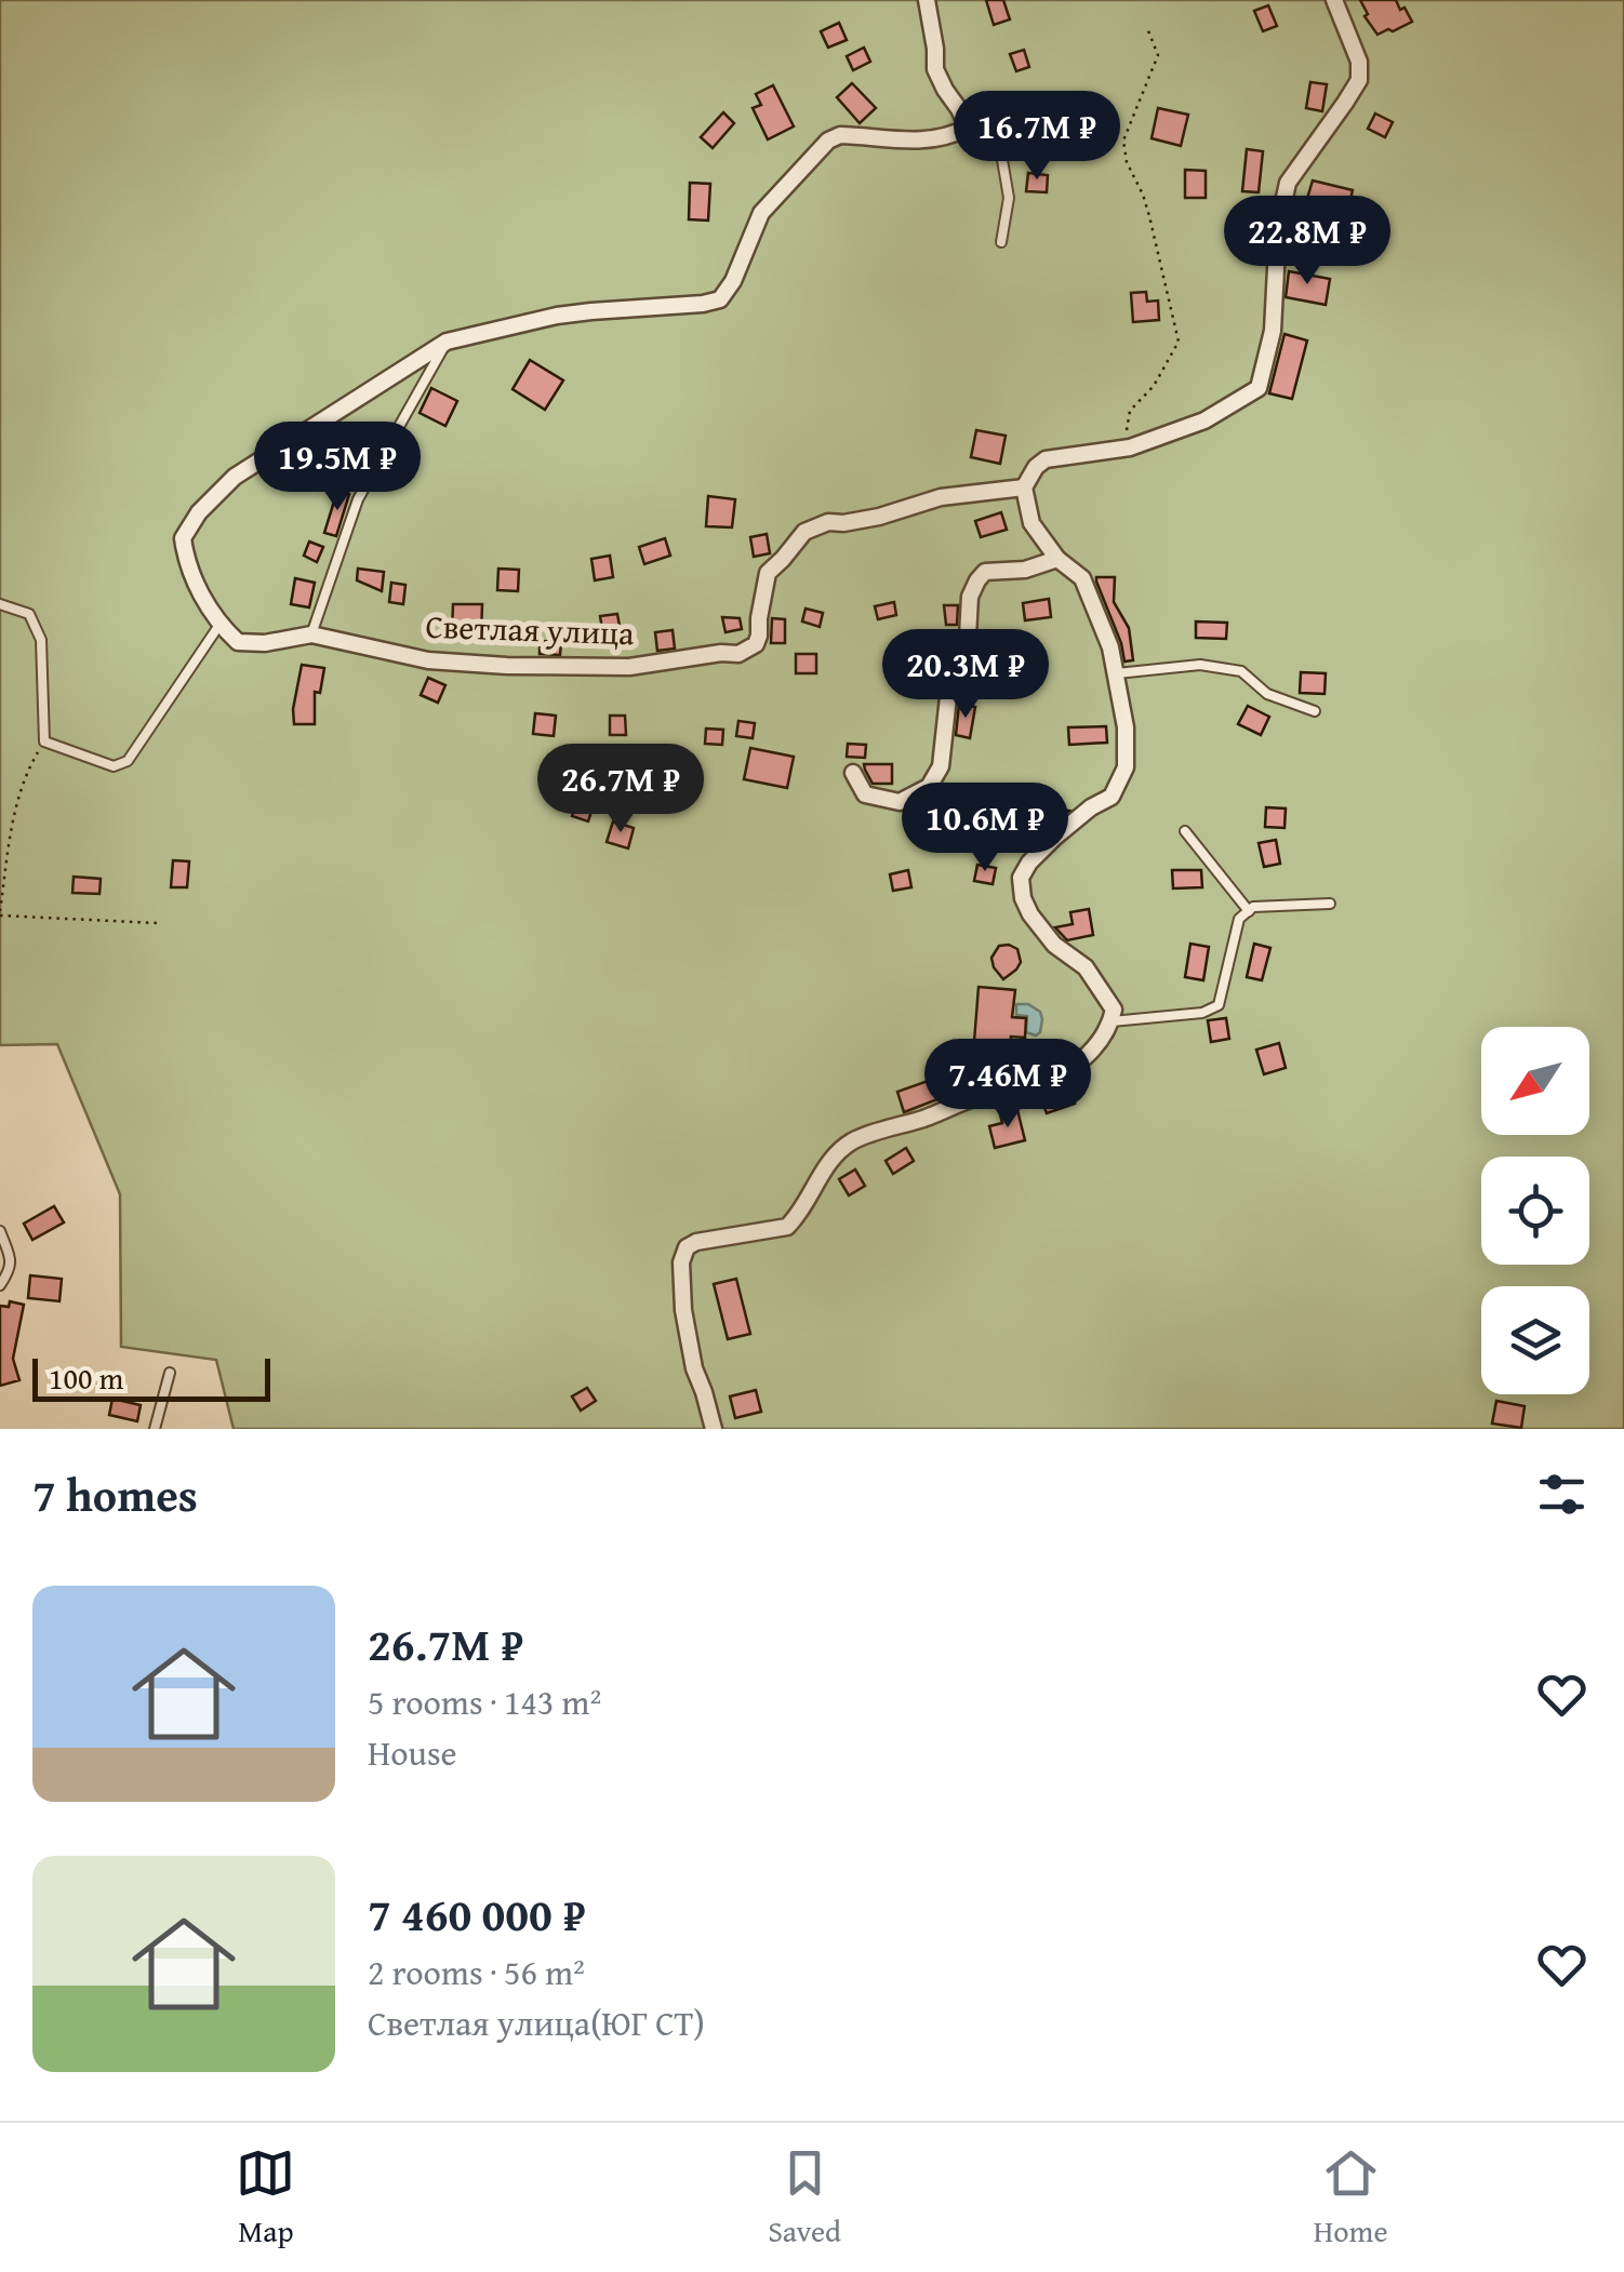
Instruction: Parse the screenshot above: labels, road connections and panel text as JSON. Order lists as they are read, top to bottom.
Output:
{
  "streets": {
    "street": ["Светлая улица"]
  },
  "scale_bar": "100 m",
  "north": "bottom left",
  "page": {
    "price": [
      "16.7M ₽",
      "22.8M ₽",
      "19.5M ₽",
      "20.3M ₽",
      "26.7M ₽",
      "10.6M ₽",
      "7.46M ₽"
    ],
    "scale": "100 m",
    "heading": "7 homes",
    "list": [
      {
        "name": "26.7M ₽",
        "note": "5 rooms · 143 m² · House"
      },
      {
        "name": "7 460 000 ₽",
        "note": "2 rooms · 56 m² · Светлая улица(ЮГ СТ)"
      }
    ],
    "tabs": ["Map", "Saved", "Home"]
  }
}
